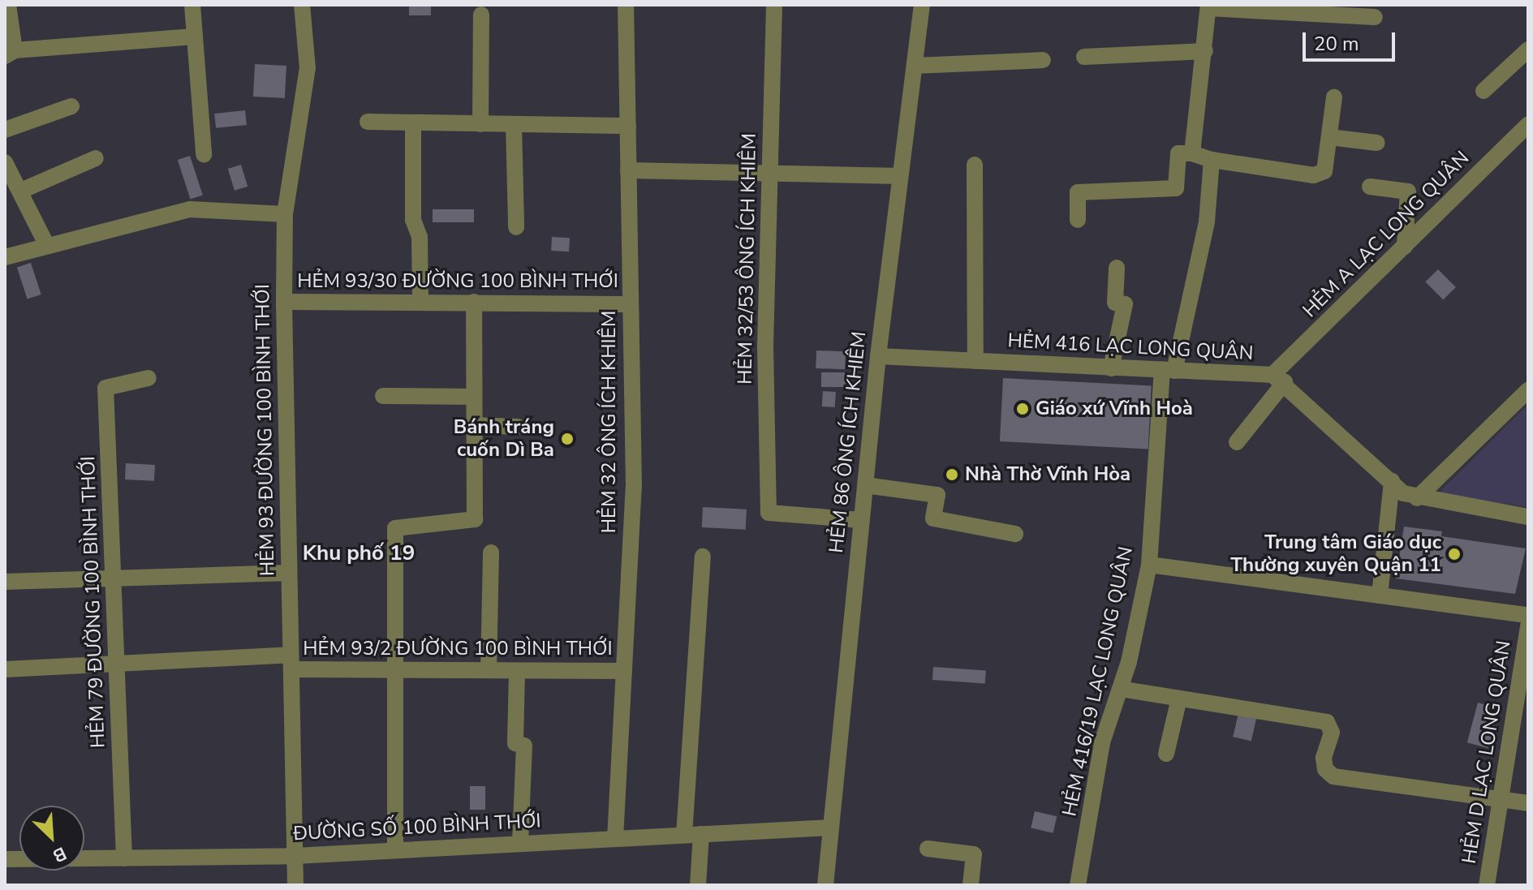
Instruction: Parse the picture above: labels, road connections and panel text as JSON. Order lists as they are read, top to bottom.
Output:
{
  "streets": {
    "street": [
      "HẺM A LẠC LONG QUÂN",
      "HẺM 32/53 ÔNG ÍCH KHIÊM",
      "HẺM 93/30 ĐƯỜNG 100 BÌNH THỚI",
      "HẺM 416 LẠC LONG QUÂN",
      "HẺM 32 ÔNG ÍCH KHIÊM",
      "HẺM 93 ĐƯỜNG 100 BÌNH THỚI",
      "HẺM 86 ÔNG ÍCH KHIÊM",
      "HẺM 79 ĐƯỜNG 100 BÌNH THỚI",
      "HẺM 93/2 ĐƯỜNG 100 BÌNH THỚI",
      "HẺM 416/19 LẠC LONG QUÂN",
      "HẺM D LẠC LONG QUÂN",
      "ĐƯỜNG SỐ 100 BÌNH THỚI"
    ]
  },
  "crossings": [
    ["HẺM A LẠC LONG QUÂN", "HẺM 416 LẠC LONG QUÂN"],
    ["HẺM 32/53 ÔNG ÍCH KHIÊM", "HẺM 86 ÔNG ÍCH KHIÊM"],
    ["HẺM 93/30 ĐƯỜNG 100 BÌNH THỚI", "HẺM 32 ÔNG ÍCH KHIÊM"],
    ["HẺM 93/30 ĐƯỜNG 100 BÌNH THỚI", "HẺM 93 ĐƯỜNG 100 BÌNH THỚI"],
    ["HẺM 416 LẠC LONG QUÂN", "HẺM 86 ÔNG ÍCH KHIÊM"],
    ["HẺM 416 LẠC LONG QUÂN", "HẺM 416/19 LẠC LONG QUÂN"],
    ["HẺM 32 ÔNG ÍCH KHIÊM", "HẺM 93/2 ĐƯỜNG 100 BÌNH THỚI"],
    ["HẺM 32 ÔNG ÍCH KHIÊM", "ĐƯỜNG SỐ 100 BÌNH THỚI"],
    ["HẺM 93 ĐƯỜNG 100 BÌNH THỚI", "HẺM 93/2 ĐƯỜNG 100 BÌNH THỚI"],
    ["HẺM 93 ĐƯỜNG 100 BÌNH THỚI", "ĐƯỜNG SỐ 100 BÌNH THỚI"],
    ["HẺM 86 ÔNG ÍCH KHIÊM", "ĐƯỜNG SỐ 100 BÌNH THỚI"],
    ["HẺM 79 ĐƯỜNG 100 BÌNH THỚI", "HẺM 93/2 ĐƯỜNG 100 BÌNH THỚI"],
    ["HẺM 79 ĐƯỜNG 100 BÌNH THỚI", "ĐƯỜNG SỐ 100 BÌNH THỚI"]
  ],
  "districts": ["Khu phố 19"],
  "places": [
    "Giáo xứ Vĩnh Hoà",
    "Bánh tráng cuốn Dì Ba",
    "Nhà Thờ Vĩnh Hòa",
    "Trung tâm Giáo dục Thường xuyên Quận 11"
  ],
  "scale_bar": "20 m",
  "north": "bottom right"
}
